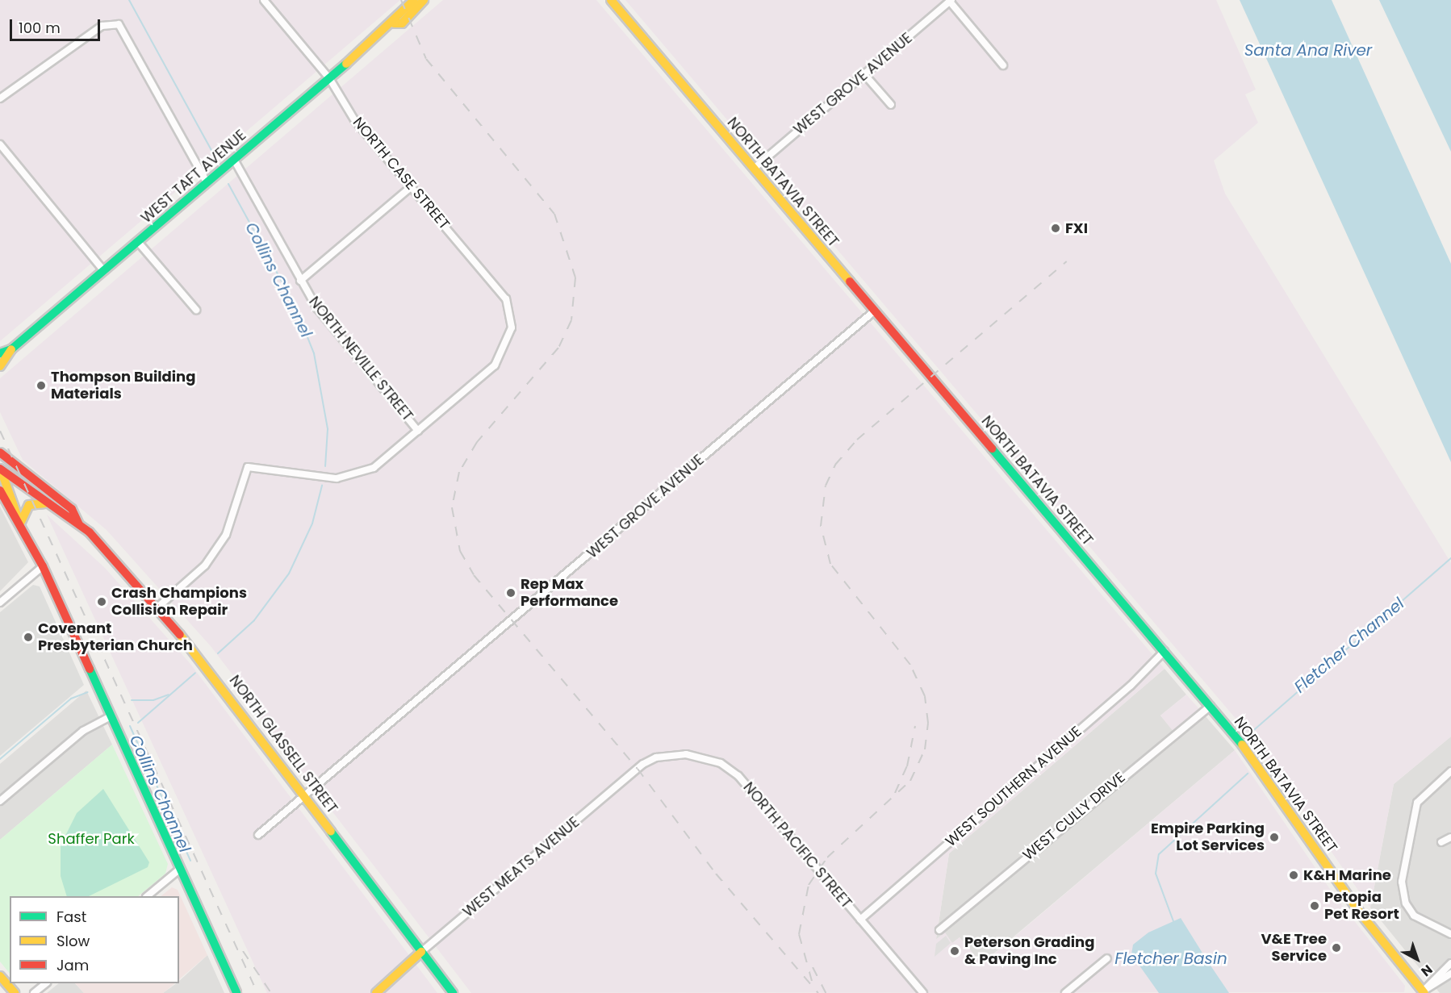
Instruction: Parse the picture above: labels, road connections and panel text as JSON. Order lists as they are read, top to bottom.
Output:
{
  "streets": {
    "main road": ["WEST TAFT AVENUE", "NORTH BATAVIA STREET", "NORTH GLASSELL STREET"],
    "street": [
      "WEST GROVE AVENUE",
      "NORTH CASE STREET",
      "NORTH NEVILLE STREET",
      "WEST SOUTHERN AVENUE",
      "WEST CULLY DRIVE",
      "NORTH PACIFIC STREET",
      "WEST MEATS AVENUE"
    ]
  },
  "crossings": [
    ["WEST GROVE AVENUE", "NORTH BATAVIA STREET"],
    ["WEST GROVE AVENUE", "NORTH GLASSELL STREET"],
    ["NORTH CASE STREET", "WEST TAFT AVENUE"],
    ["NORTH CASE STREET", "NORTH NEVILLE STREET"],
    ["WEST TAFT AVENUE", "NORTH NEVILLE STREET"],
    ["NORTH BATAVIA STREET", "WEST SOUTHERN AVENUE"],
    ["NORTH BATAVIA STREET", "WEST CULLY DRIVE"],
    ["NORTH GLASSELL STREET", "WEST MEATS AVENUE"],
    ["WEST SOUTHERN AVENUE", "NORTH PACIFIC STREET"],
    ["NORTH PACIFIC STREET", "WEST MEATS AVENUE"]
  ],
  "water": [
    "Santa Ana River",
    "Collins Channel",
    "Fletcher Channel",
    "Fletcher Basin"
  ],
  "parks": ["Shaffer Park"],
  "places": [
    "FXI",
    "Thompson Building Materials",
    "Rep Max Performance",
    "Crash Champions Collision Repair",
    "Covenant Presbyterian Church",
    "Empire Parking Lot Services",
    "K&H Marine",
    "Petopia Pet Resort",
    "V&E Tree Service",
    "Peterson Grading & Paving Inc"
  ],
  "legend": ["Fast", "Slow", "Jam"],
  "scale_bar": "100 m",
  "north": "bottom right"
}
